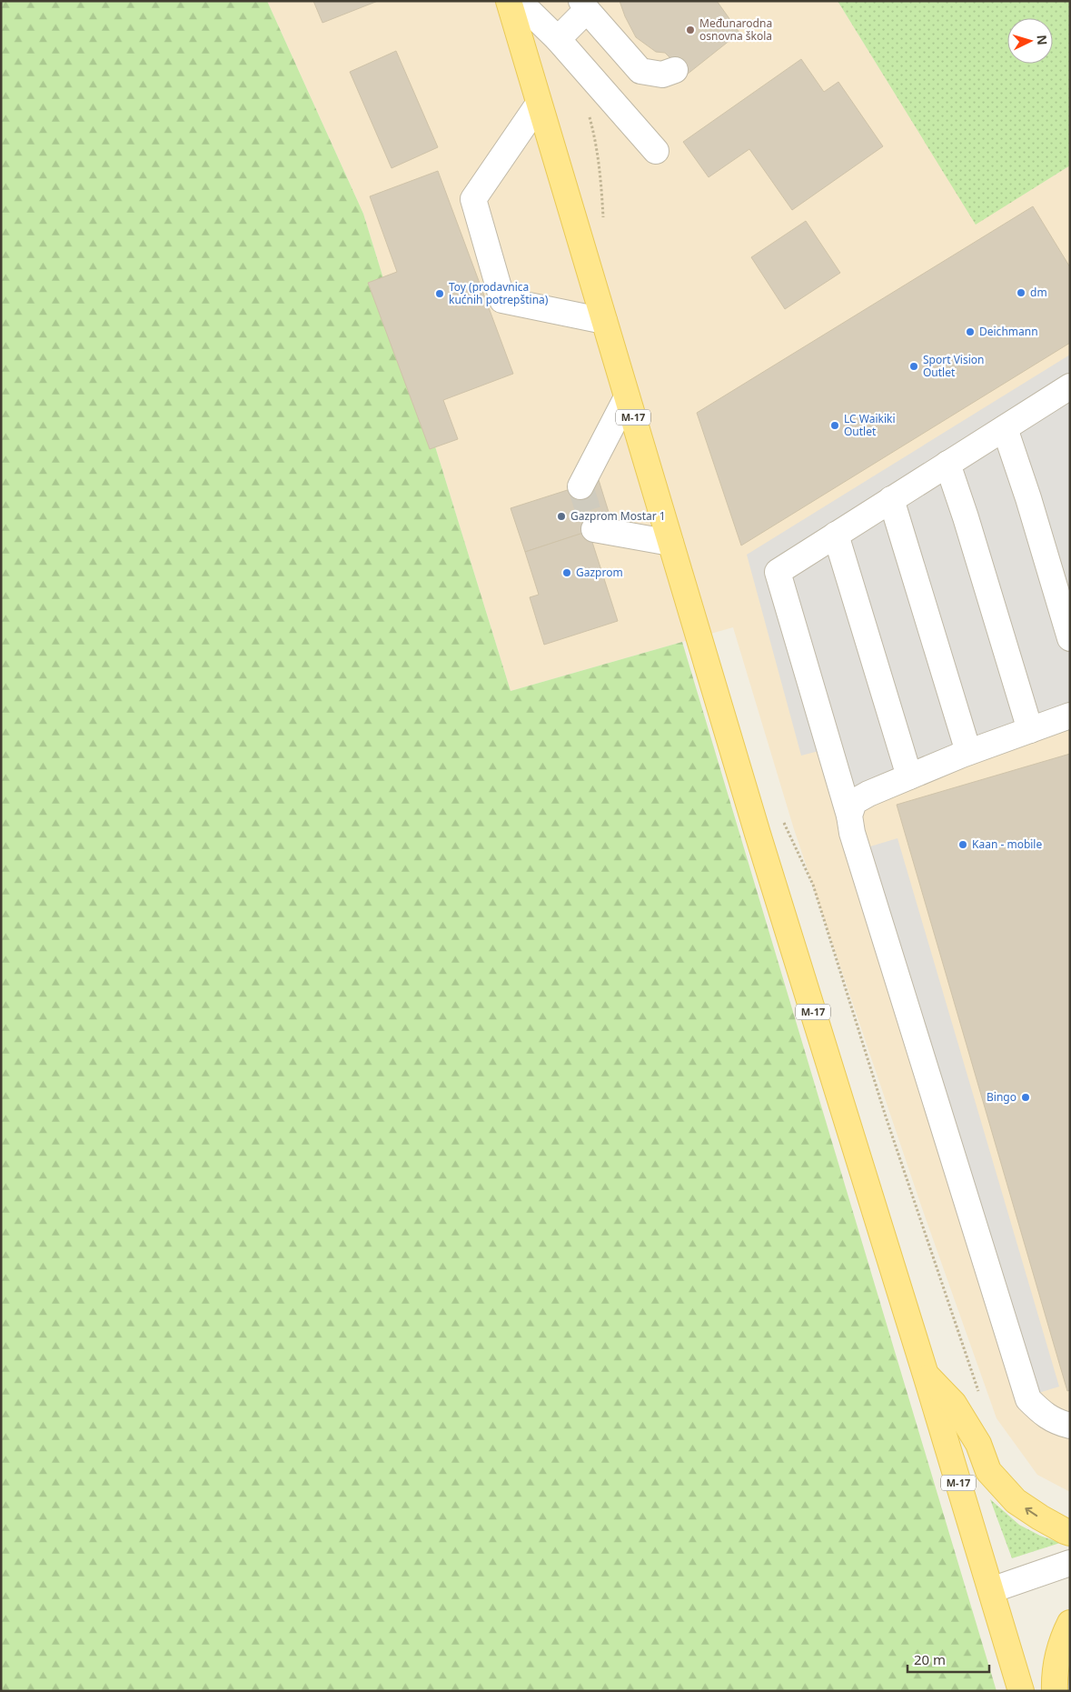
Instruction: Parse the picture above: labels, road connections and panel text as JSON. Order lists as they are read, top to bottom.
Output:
{
  "streets": {
    "main road": ["M-17"]
  },
  "places": [
    "Međunarodna osnovna škola",
    "dm",
    "Toy (prodavnica kućnih potrepština)",
    "Deichmann",
    "Sport Vision Outlet",
    "LC Waikiki Outlet",
    "Gazprom Mostar 1",
    "Gazprom",
    "Kaan - mobile",
    "Bingo"
  ],
  "scale_bar": "20 m",
  "north": "right"
}
